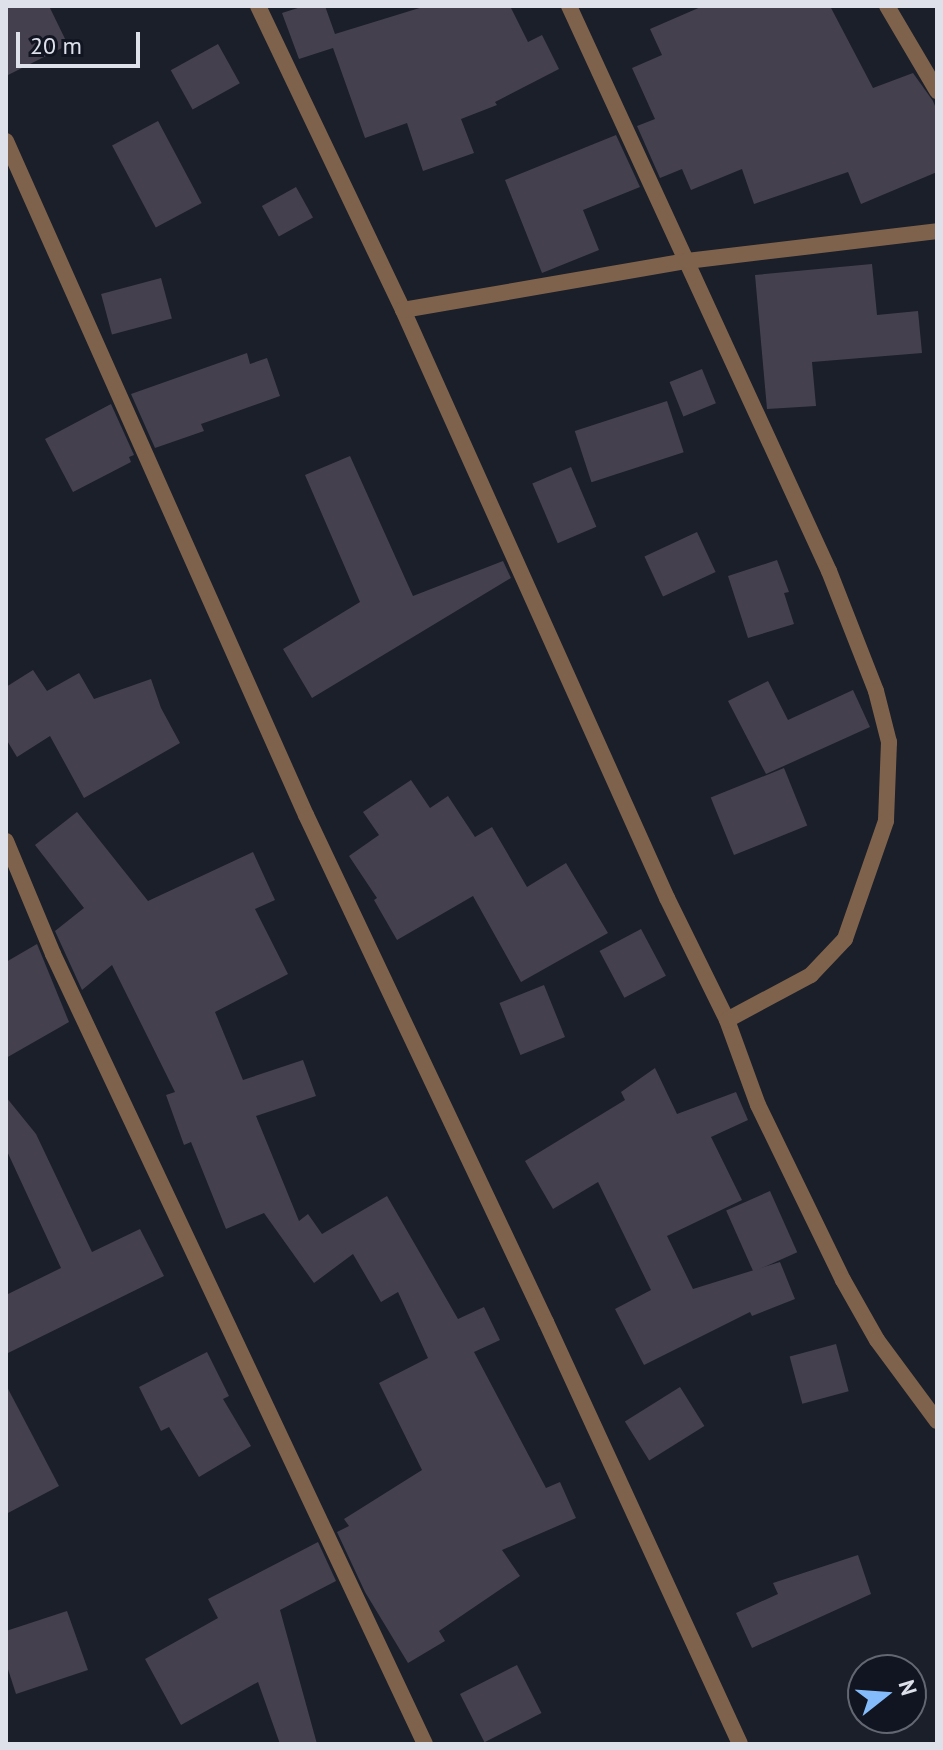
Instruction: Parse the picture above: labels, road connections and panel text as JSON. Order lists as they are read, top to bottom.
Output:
{
  "scale_bar": "20 m",
  "north": "right"
}
